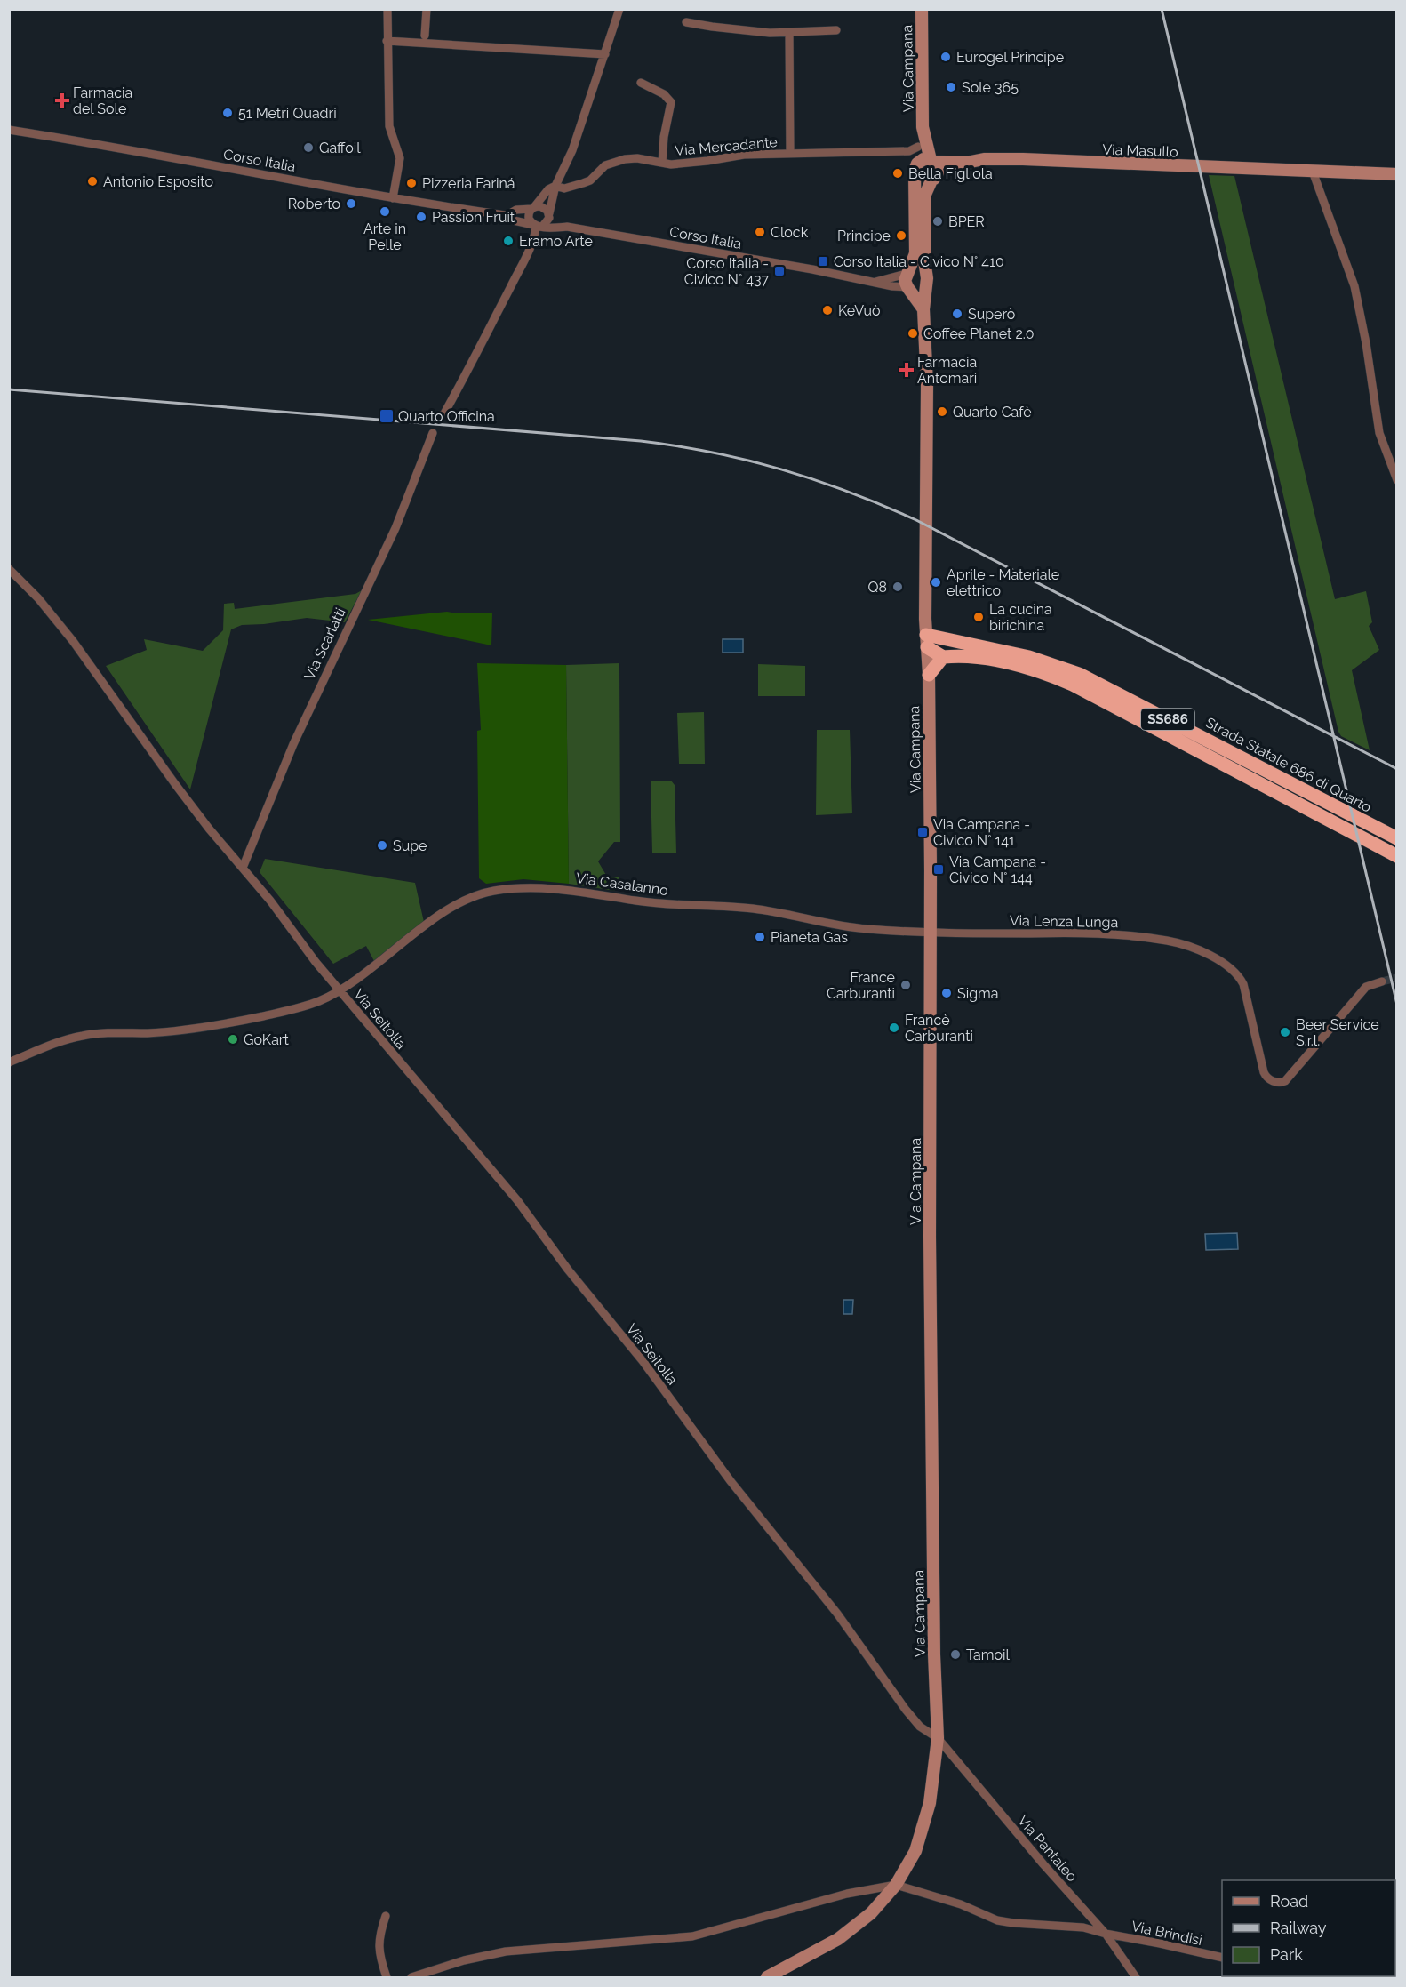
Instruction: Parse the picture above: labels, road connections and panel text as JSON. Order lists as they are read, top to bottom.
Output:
{
  "streets": {
    "highway": ["SS686", "Strada Statale 686 di Quarto"],
    "main road": ["Via Campana", "Via Masullo"],
    "street": [
      "Via Mercadante",
      "Corso Italia",
      "Via Scarlatti",
      "Via Casalanno",
      "Via Lenza Lunga",
      "Via Seitolla",
      "Via Pantaleo",
      "Via Brindisi"
    ]
  },
  "crossings": [
    ["Via Campana", "Via Mercadante"],
    ["Via Campana", "Via Masullo"],
    ["Via Campana", "Corso Italia"],
    ["Via Campana", "Strada Statale 686 di Quarto"],
    ["Via Campana", "Via Casalanno"],
    ["Via Campana", "Via Lenza Lunga"],
    ["Via Campana", "Via Seitolla"],
    ["Via Campana", "Via Pantaleo"],
    ["Via Campana", "Via Brindisi"],
    ["Via Scarlatti", "Via Seitolla"],
    ["Via Casalanno", "Via Lenza Lunga"],
    ["Via Casalanno", "Via Seitolla"],
    ["Via Seitolla", "Via Pantaleo"],
    ["Via Pantaleo", "Via Brindisi"]
  ],
  "places": {
    "other": [
      "Eurogel Principe",
      "Sole 365",
      "51 Metri Quadri",
      "Gaffoil",
      "Bella Figliola",
      "Antonio Esposito",
      "Pizzeria Fariná",
      "Roberto",
      "Arte in Pelle",
      "Passion Fruit",
      "BPER",
      "Clock",
      "Principe",
      "Eramo Arte",
      "KeVuò",
      "Superò",
      "Coffee Planet 2.0",
      "Quarto Cafè",
      "Aprile - Materiale elettrico",
      "Q8",
      "La cucina birichina",
      "Supe",
      "Pianeta Gas",
      "France Carburanti",
      "Sigma",
      "Francè Carburanti",
      "Beer Service S.r.l.",
      "GoKart",
      "Tamoil"
    ],
    "health": ["Farmacia del Sole", "Farmacia Antomari"],
    "transit": [
      "Corso Italia - Civico N° 410",
      "Corso Italia - Civico N° 437",
      "Quarto Officina",
      "Via Campana - Civico N° 141",
      "Via Campana - Civico N° 144"
    ]
  },
  "legend": ["Road", "Railway", "Park"]
}
